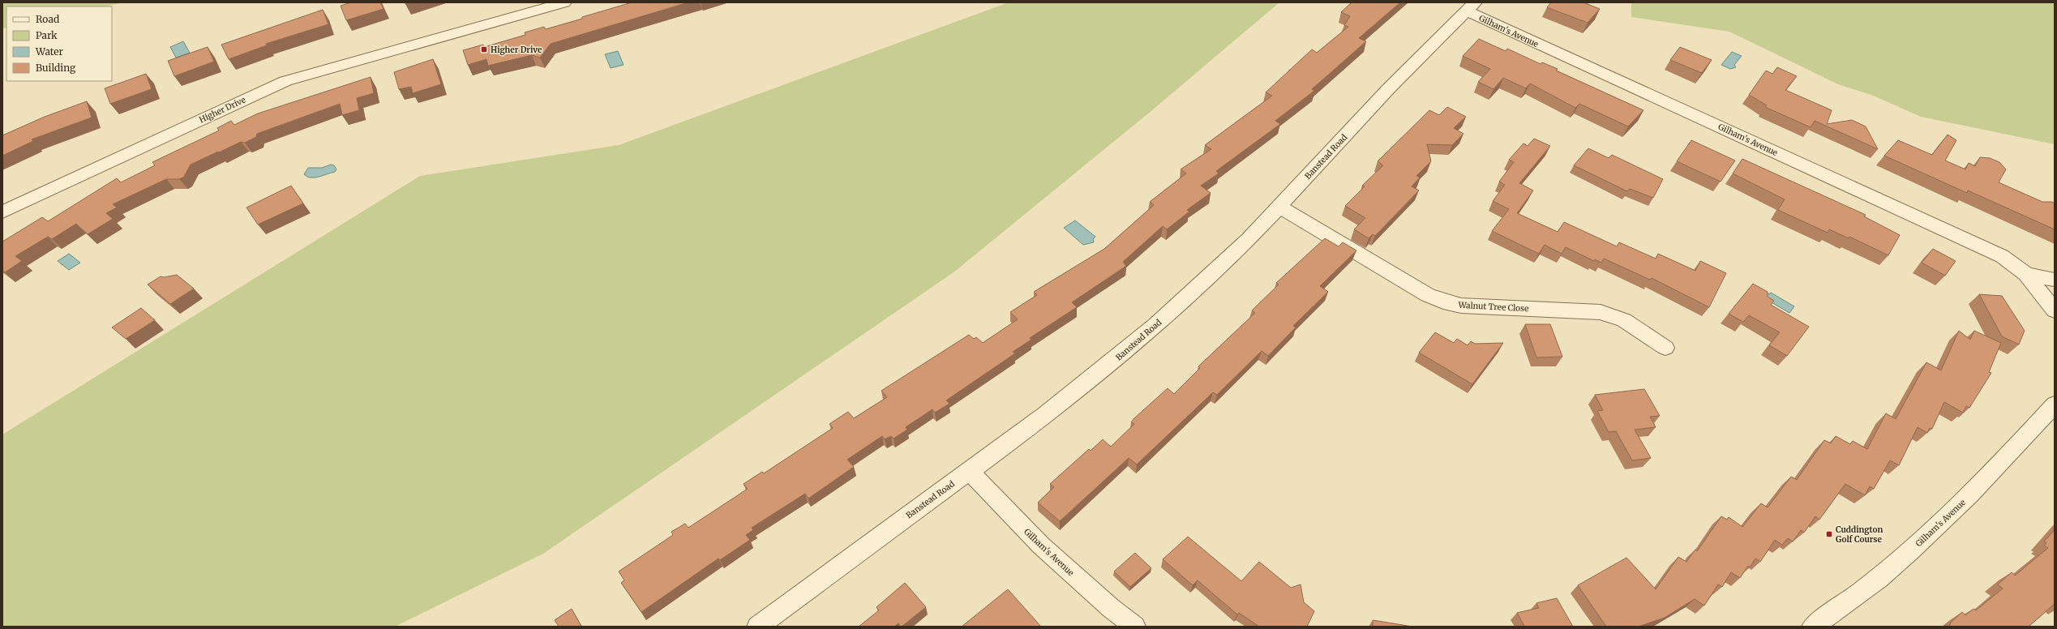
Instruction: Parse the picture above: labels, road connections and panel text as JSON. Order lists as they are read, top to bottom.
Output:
{
  "streets": {
    "street": [
      "Gilham's Avenue",
      "Higher Drive",
      "Banstead Road",
      "Walnut Tree Close"
    ]
  },
  "crossings": [
    ["Gilham's Avenue", "Banstead Road"],
    ["Banstead Road", "Walnut Tree Close"]
  ],
  "places": {
    "transit": ["Higher Drive", "Cuddington Golf Course"]
  },
  "legend": [
    "Road",
    "Park",
    "Water",
    "Building"
  ]
}
